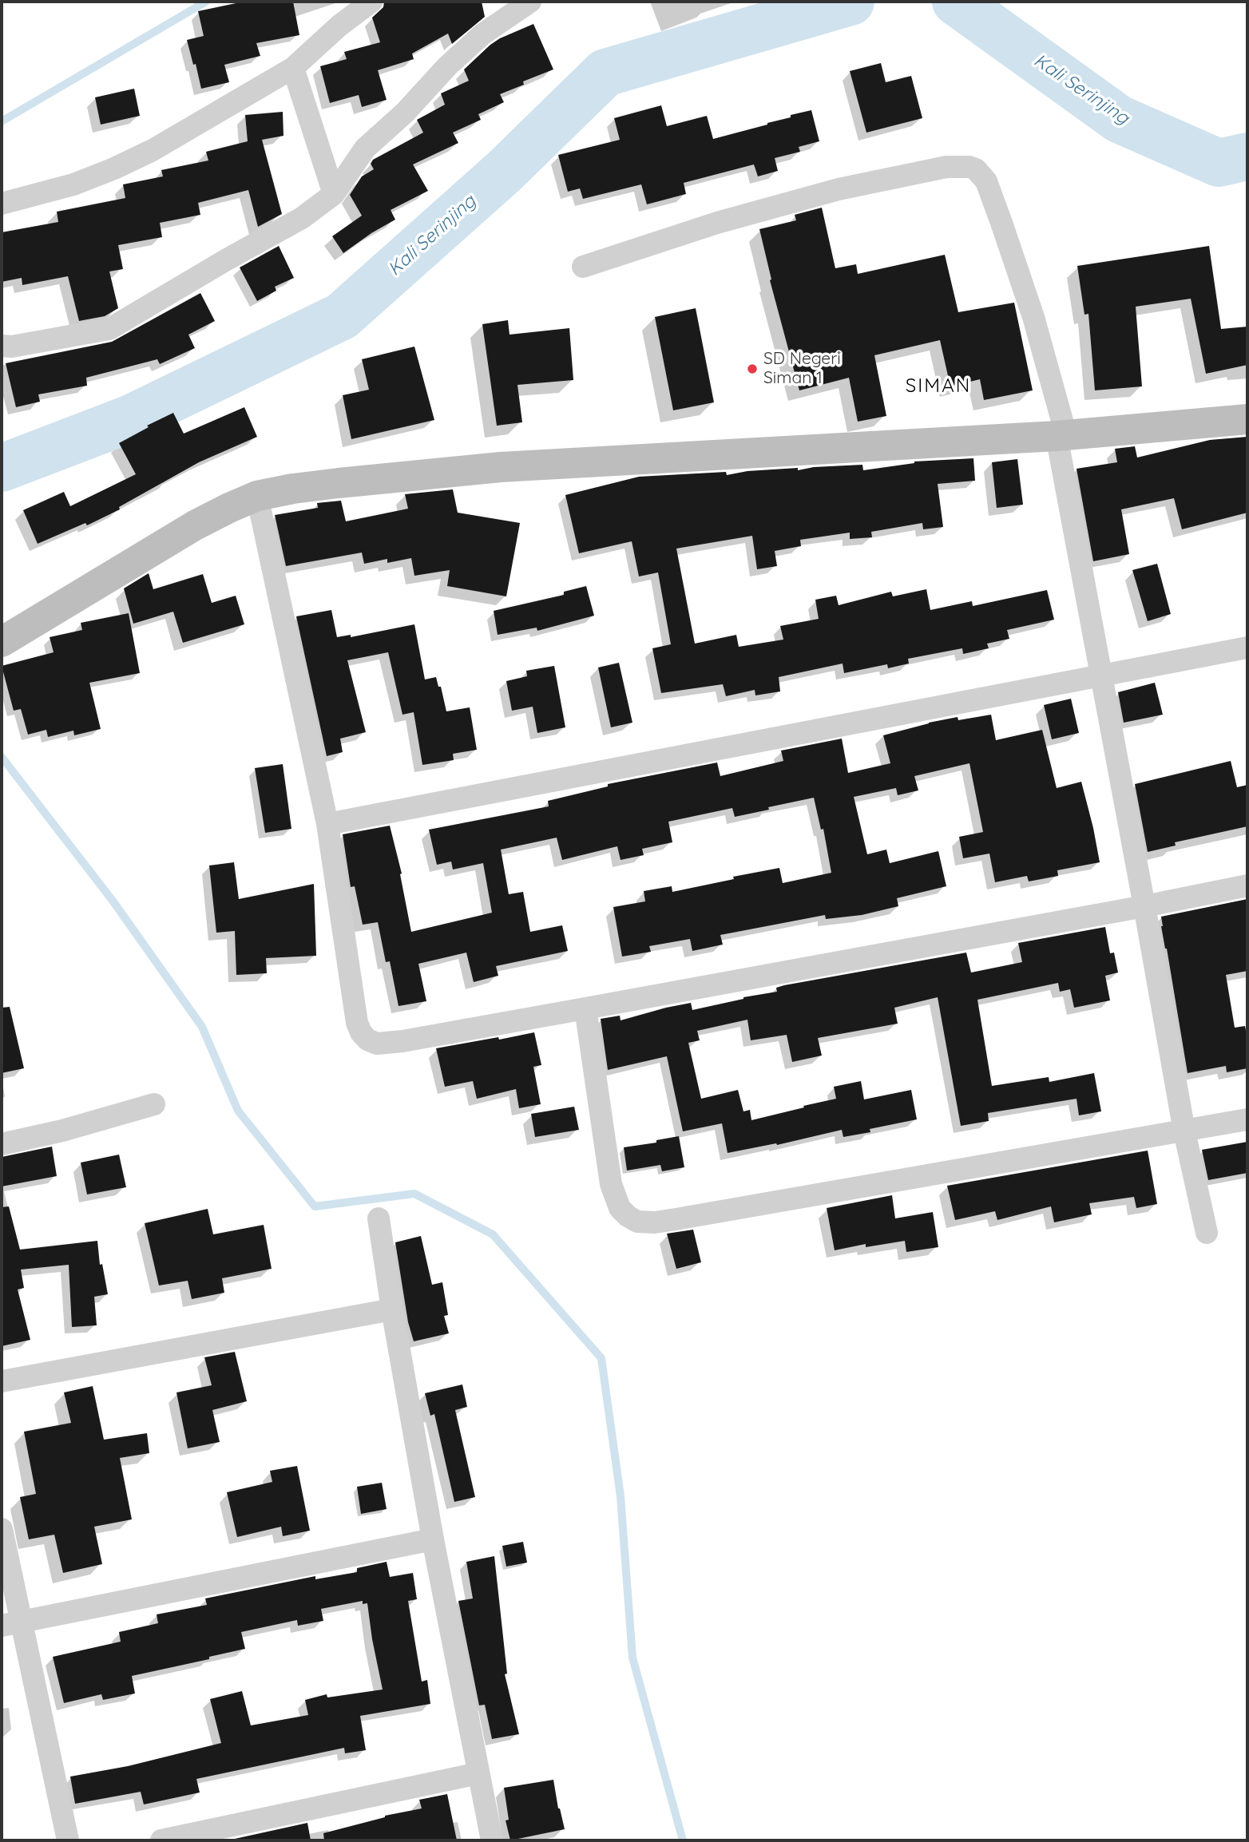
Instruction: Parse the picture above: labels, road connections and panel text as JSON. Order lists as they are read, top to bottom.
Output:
{
  "districts": ["SIMAN"],
  "water": ["Kali Serinjing"],
  "places": ["SD Negeri Siman 1"]
}
